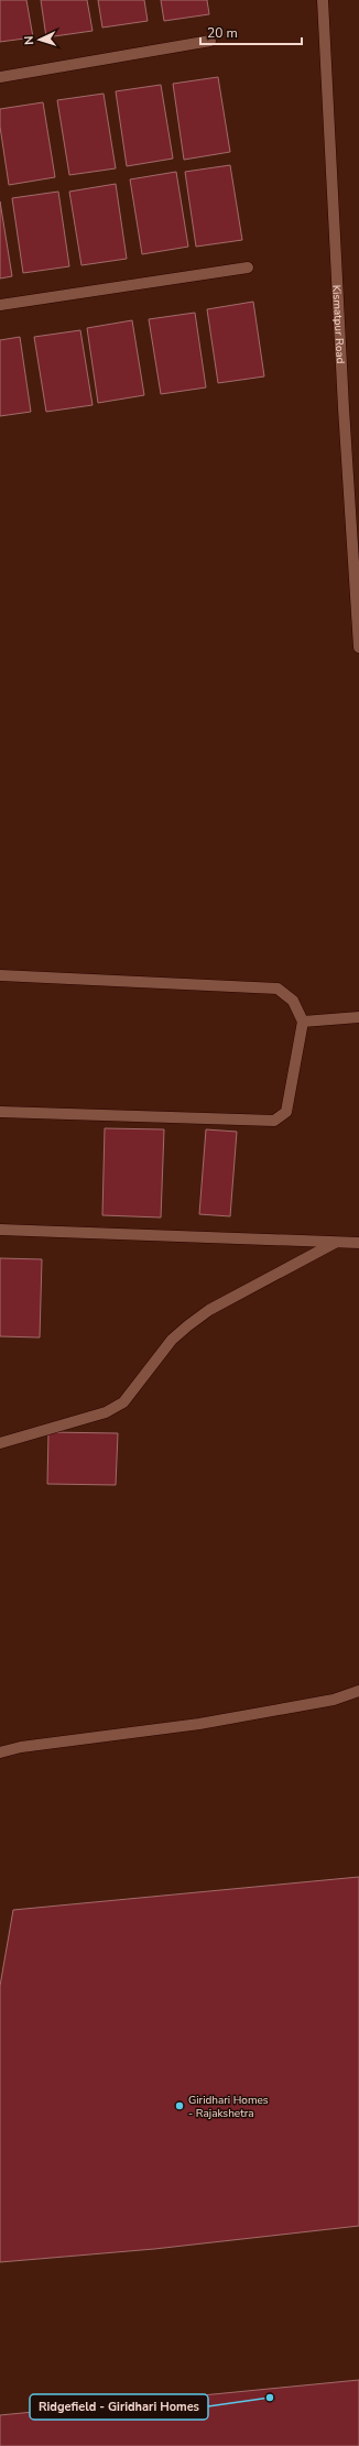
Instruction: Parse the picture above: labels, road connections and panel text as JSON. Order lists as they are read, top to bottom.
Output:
{
  "streets": {
    "street": ["Kismatpur Road"]
  },
  "places": ["Giridhari Homes - Rajakshetra", "Ridgefield - Giridhari Homes"],
  "scale_bar": "20 m",
  "north": "left"
}
